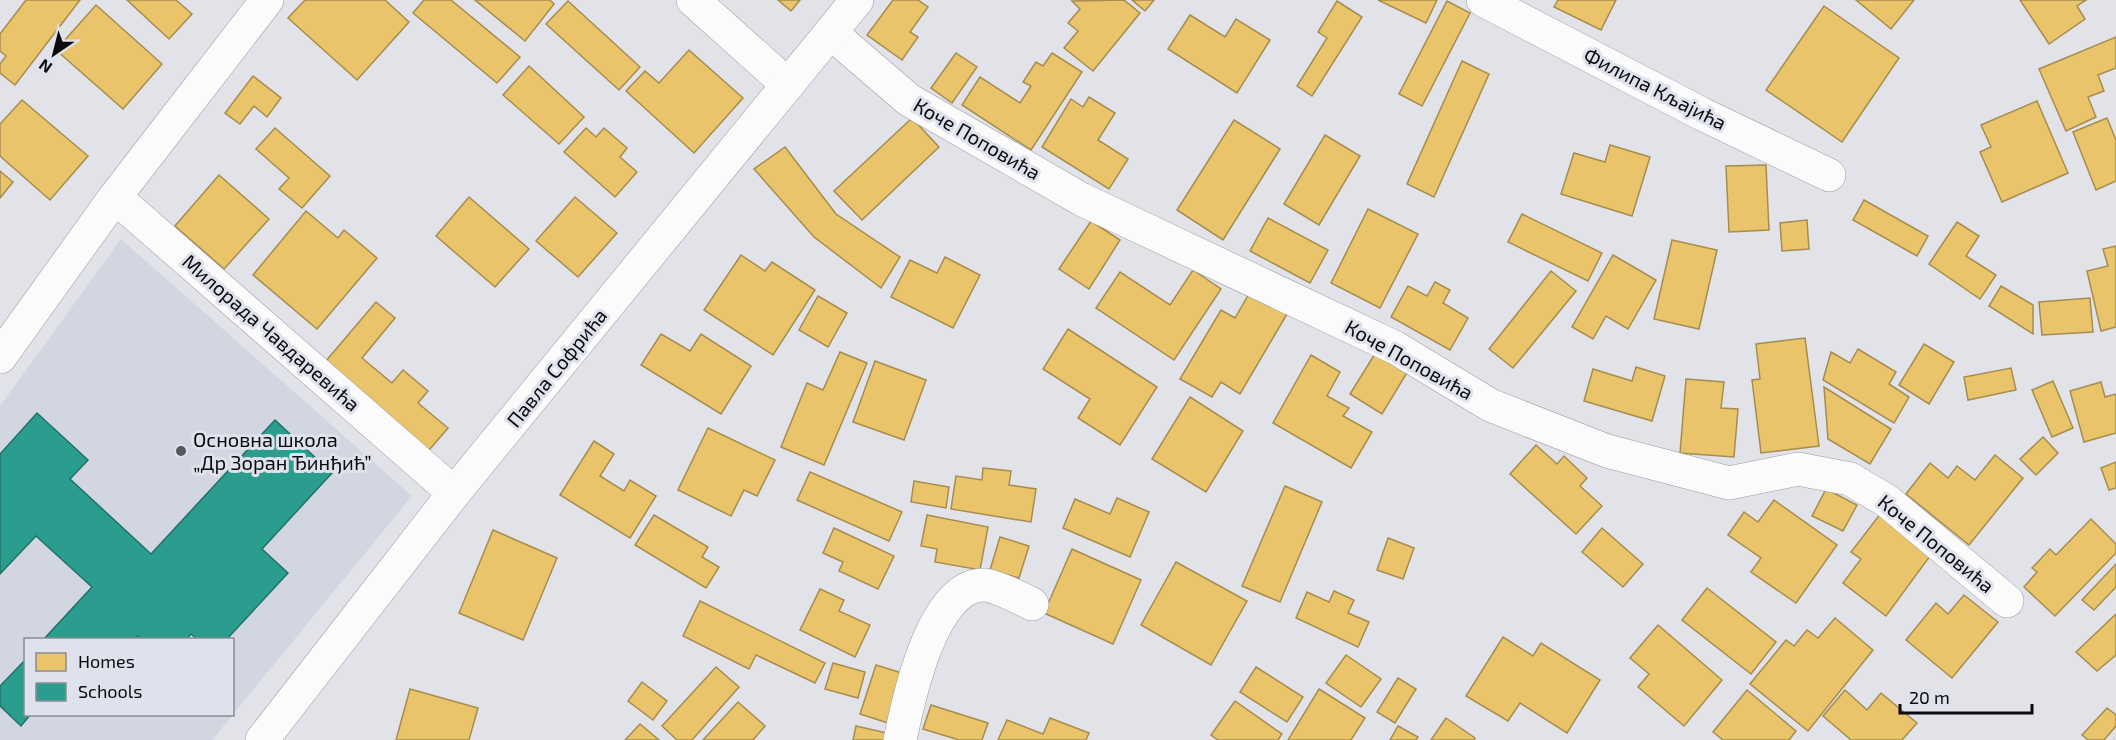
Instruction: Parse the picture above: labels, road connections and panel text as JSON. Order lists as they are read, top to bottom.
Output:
{
  "streets": {
    "street": [
      "Филипа Кљајића",
      "Коче Поповића",
      "Милорада Чавдаревића",
      "Павла Софрића"
    ]
  },
  "crossings": [
    ["Коче Поповића", "Павла Софрића"],
    ["Милорада Чавдаревића", "Павла Софрића"]
  ],
  "places": ["Основна школа „Др Зоран Ђинђић”"],
  "legend": ["Homes", "Schools"],
  "scale_bar": "20 m",
  "north": "bottom left"
}
